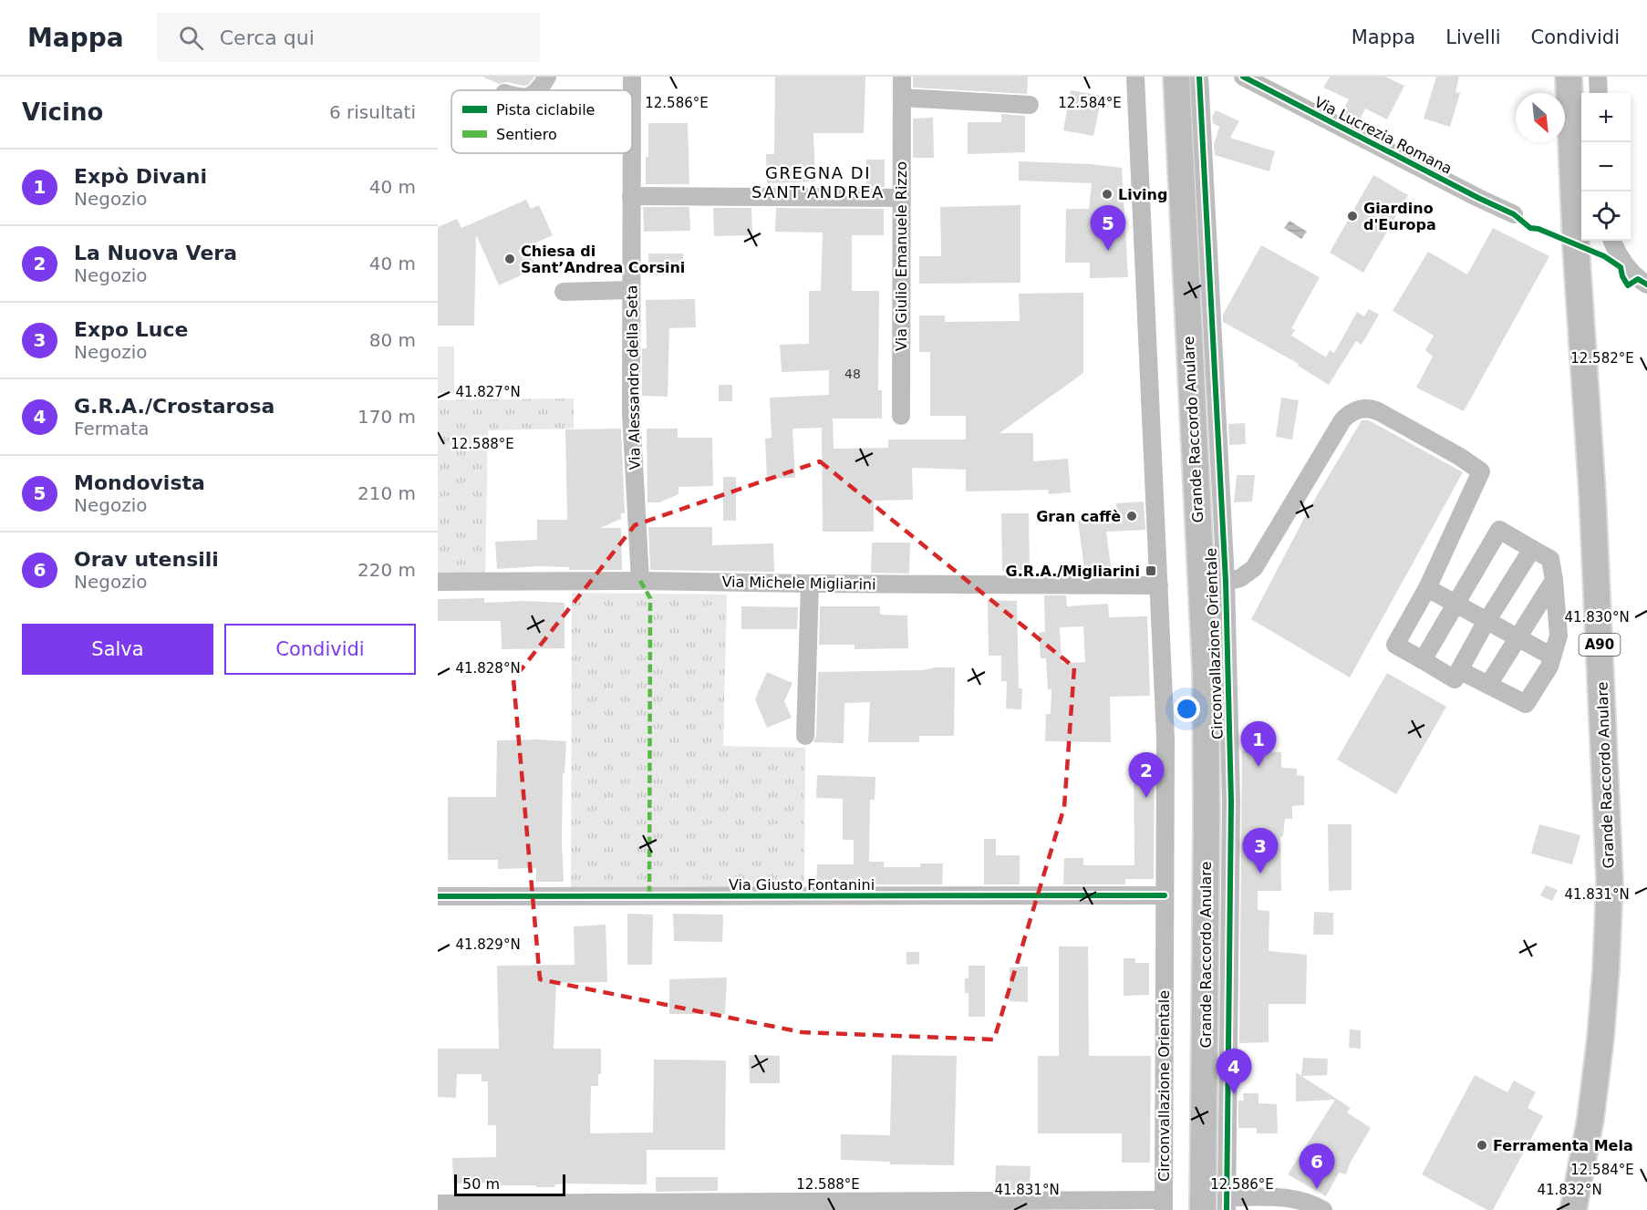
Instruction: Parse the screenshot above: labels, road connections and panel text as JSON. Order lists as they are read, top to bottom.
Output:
{
  "streets": {
    "highway": ["Grande Raccordo Anulare", "A90"],
    "street": [
      "Via Lucrezia Romana",
      "Via Giulio Emanuele Rizzo",
      "Via Alessandro della Seta",
      "Via Michele Migliarini",
      "Circonvallazione Orientale",
      "Via Giusto Fontanini"
    ]
  },
  "crossings": [
    ["Via Alessandro della Seta", "Via Michele Migliarini"],
    ["Grande Raccordo Anulare", "Circonvallazione Orientale"],
    ["Via Michele Migliarini", "Circonvallazione Orientale"],
    ["Circonvallazione Orientale", "Via Giusto Fontanini"]
  ],
  "districts": ["GREGNA DI SANT'ANDREA"],
  "places": {
    "other": [
      "Living",
      "Giardino d'Europa",
      "Chiesa di Sant’Andrea Corsini",
      "Gran caffè",
      "Ferramenta Mela"
    ],
    "transit": ["G.R.A./Migliarini"]
  },
  "house_numbers": ["48"],
  "legend": ["Pista ciclabile", "Sentiero"],
  "scale_bar": "50 m",
  "north": "bottom right",
  "page": {
    "header": "Mappa",
    "search": "Cerca qui",
    "nav": ["Mappa", "Livelli", "Condividi"],
    "heading": ["Vicino", "6 risultati"],
    "map_buttons": ["+", "−"],
    "list": [
      {
        "mark": "1",
        "name": "Expò Divani",
        "note": "Negozio",
        "value": "40 m"
      },
      {
        "mark": "2",
        "name": "La Nuova Vera",
        "note": "Negozio",
        "value": "40 m"
      },
      {
        "mark": "3",
        "name": "Expo Luce",
        "note": "Negozio",
        "value": "80 m"
      },
      {
        "mark": "4",
        "name": "G.R.A./Crostarosa",
        "note": "Fermata",
        "value": "170 m"
      },
      {
        "mark": "5",
        "name": "Mondovista",
        "note": "Negozio",
        "value": "210 m"
      },
      {
        "mark": "6",
        "name": "Orav utensili",
        "note": "Negozio",
        "value": "220 m"
      }
    ],
    "pins": [
      "5",
      "1",
      "2",
      "3",
      "4",
      "6"
    ],
    "buttons": ["Salva", "Condividi"],
    "scale": "50 m"
  },
  "coordinates": [
    "12.586°E",
    "12.584°E",
    "12.582°E",
    "41.827°N",
    "12.588°E",
    "41.830°N",
    "41.828°N",
    "41.831°N",
    "41.829°N",
    "41.832°N"
  ]
}
